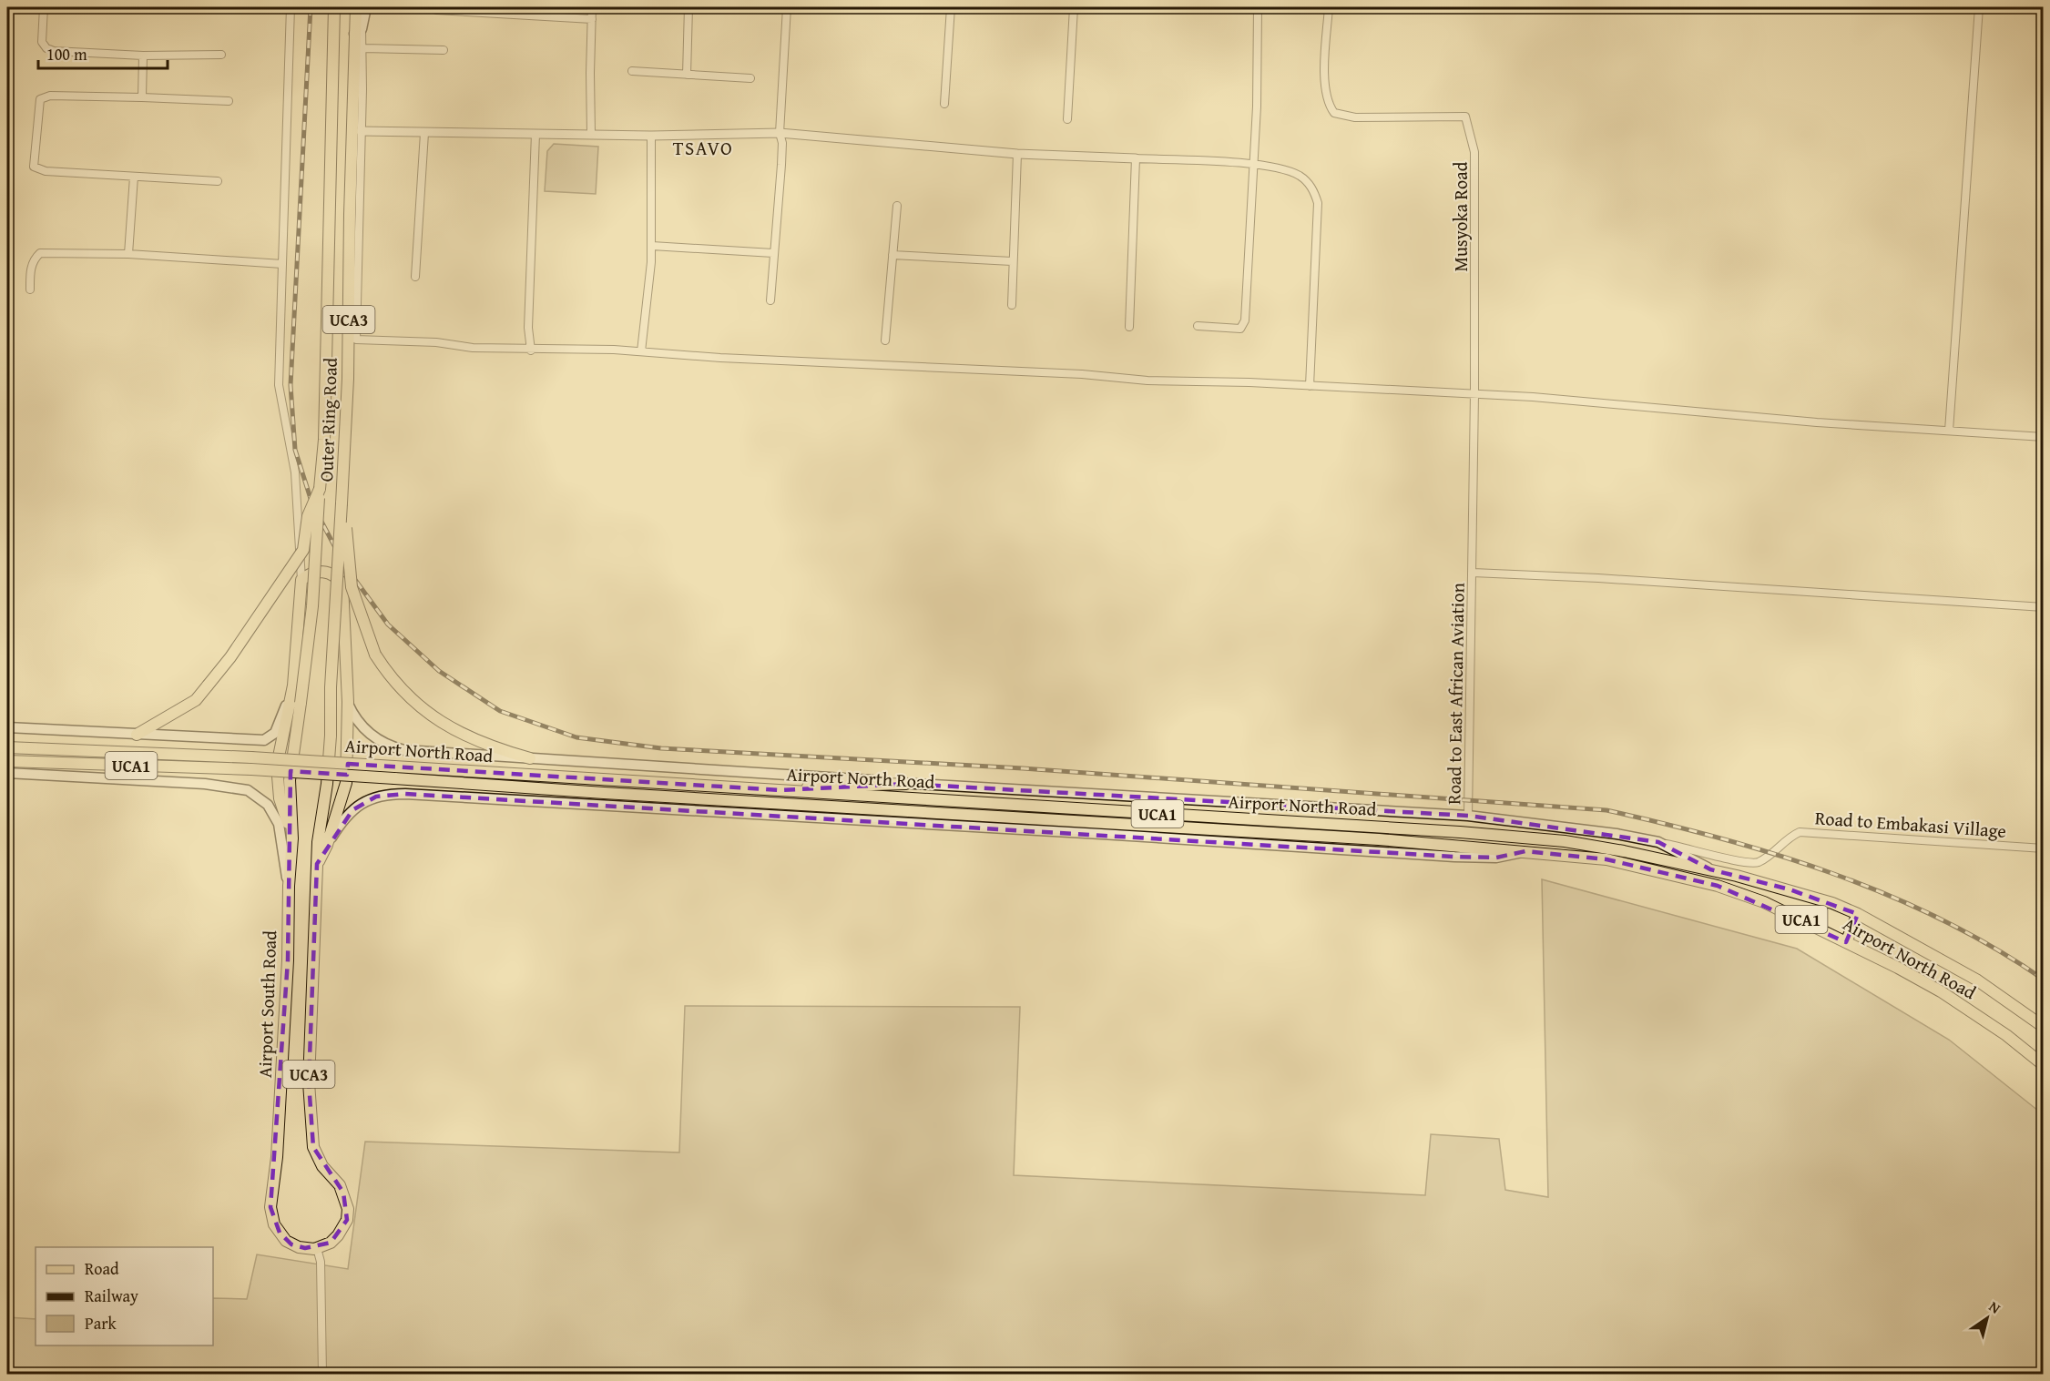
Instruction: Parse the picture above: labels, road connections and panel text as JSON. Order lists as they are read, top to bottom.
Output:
{
  "streets": {
    "main road": [
      "UCA3",
      "Outer Ring Road",
      "Airport North Road",
      "UCA1",
      "Airport South Road"
    ],
    "street": ["Musyoka Road", "Road to East African Aviation", "Road to Embakasi Village"]
  },
  "crossings": [
    ["Musyoka Road", "Road to East African Aviation"],
    ["UCA3", "Outer Ring Road"],
    ["UCA3", "Airport South Road"],
    ["Outer Ring Road", "Airport South Road"],
    ["Road to East African Aviation", "Airport North Road"],
    ["Airport North Road", "UCA1"],
    ["Airport North Road", "Road to Embakasi Village"],
    ["UCA1", "Airport South Road"]
  ],
  "districts": ["TSAVO"],
  "legend": ["Road", "Railway", "Park"],
  "scale_bar": "100 m",
  "north": "top right"
}
